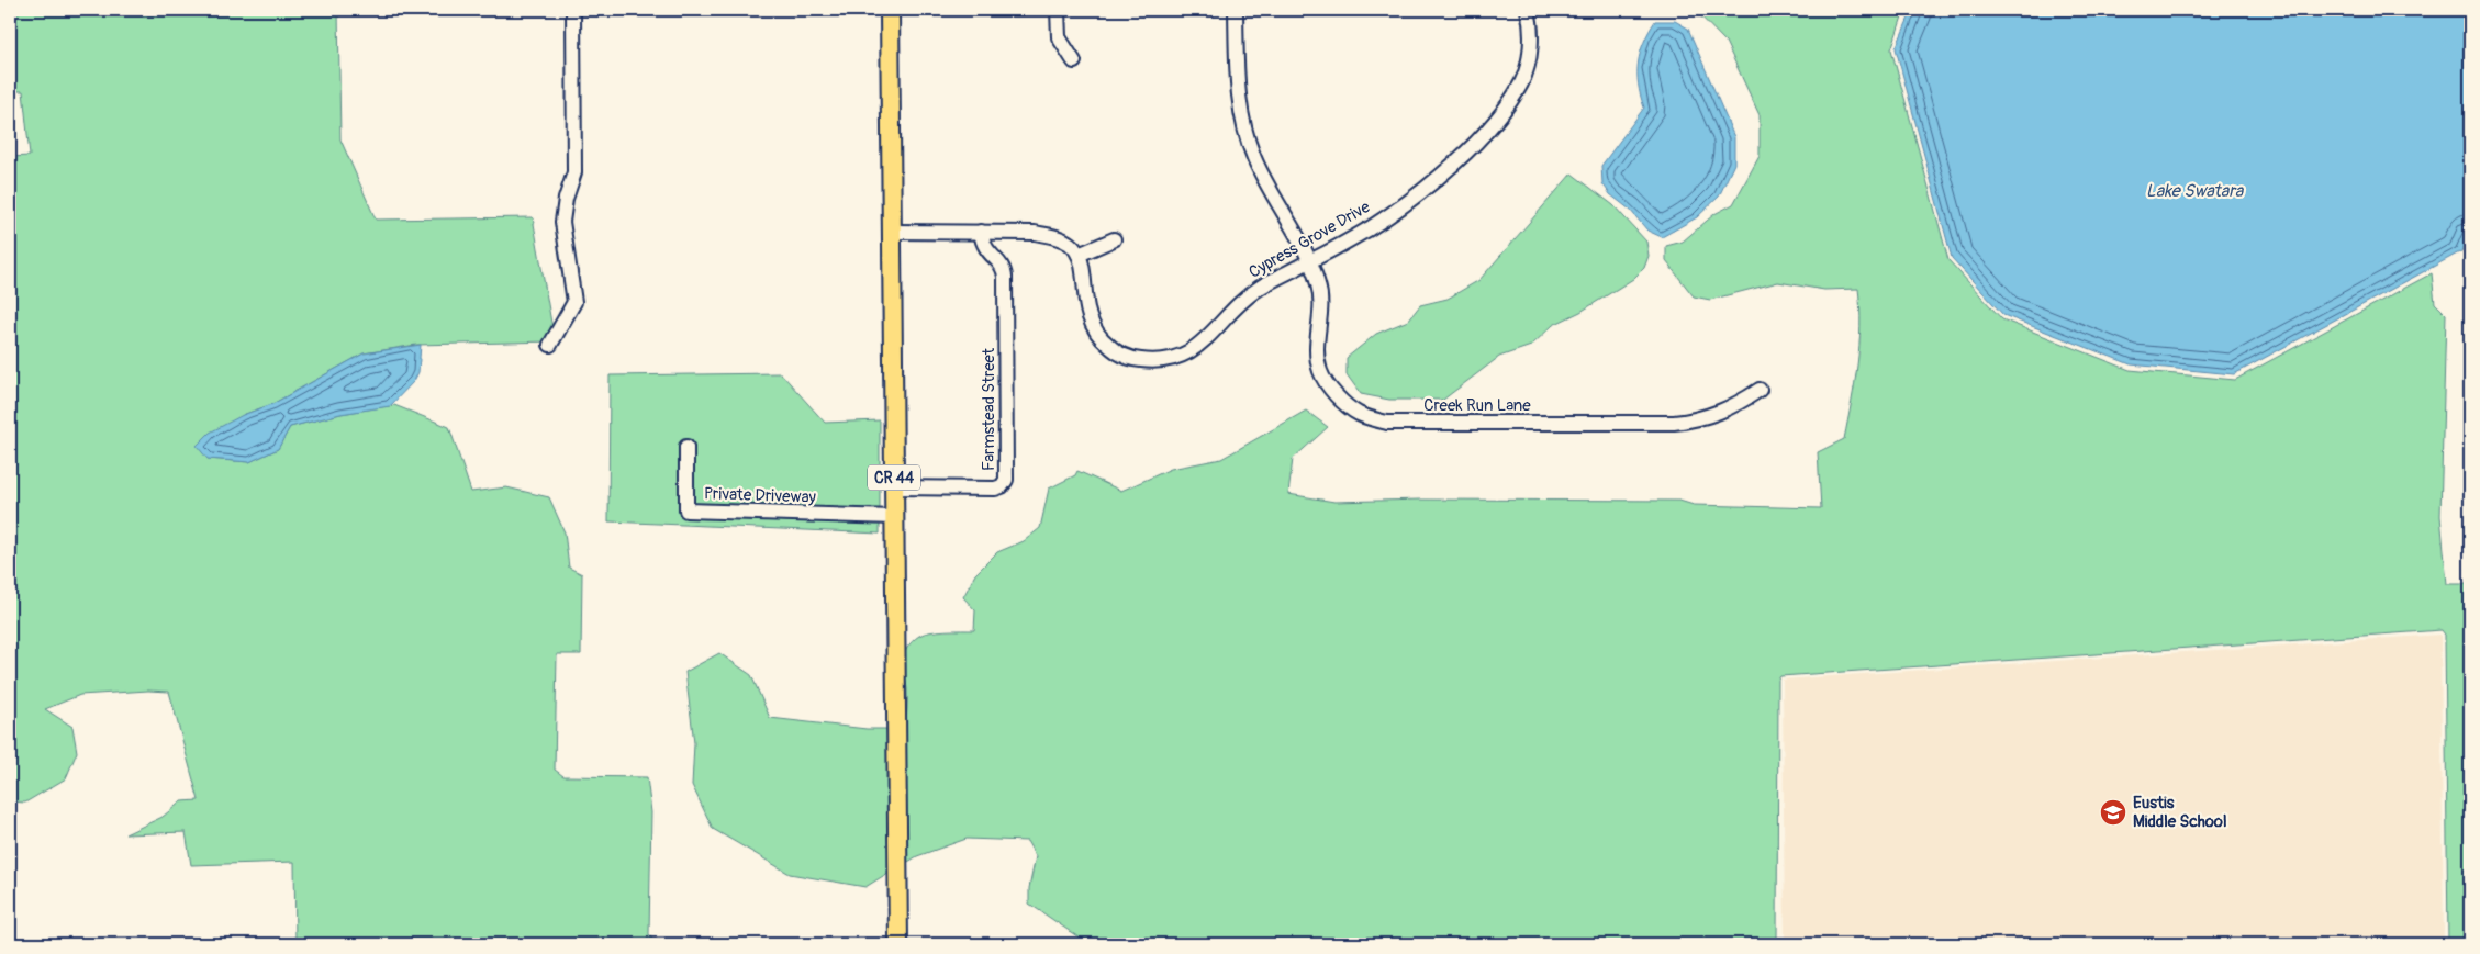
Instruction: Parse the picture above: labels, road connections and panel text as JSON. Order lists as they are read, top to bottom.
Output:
{
  "streets": {
    "main road": ["CR 44"],
    "street": [
      "Cypress Grove Drive",
      "Creek Run Lane",
      "Farmstead Street",
      "Private Driveway"
    ]
  },
  "crossings": [
    ["Cypress Grove Drive", "Creek Run Lane"],
    ["Farmstead Street", "CR 44"],
    ["CR 44", "Private Driveway"]
  ],
  "water": ["Lake Swatara"],
  "places": {
    "school or university": ["Eustis Middle School"]
  }
}
